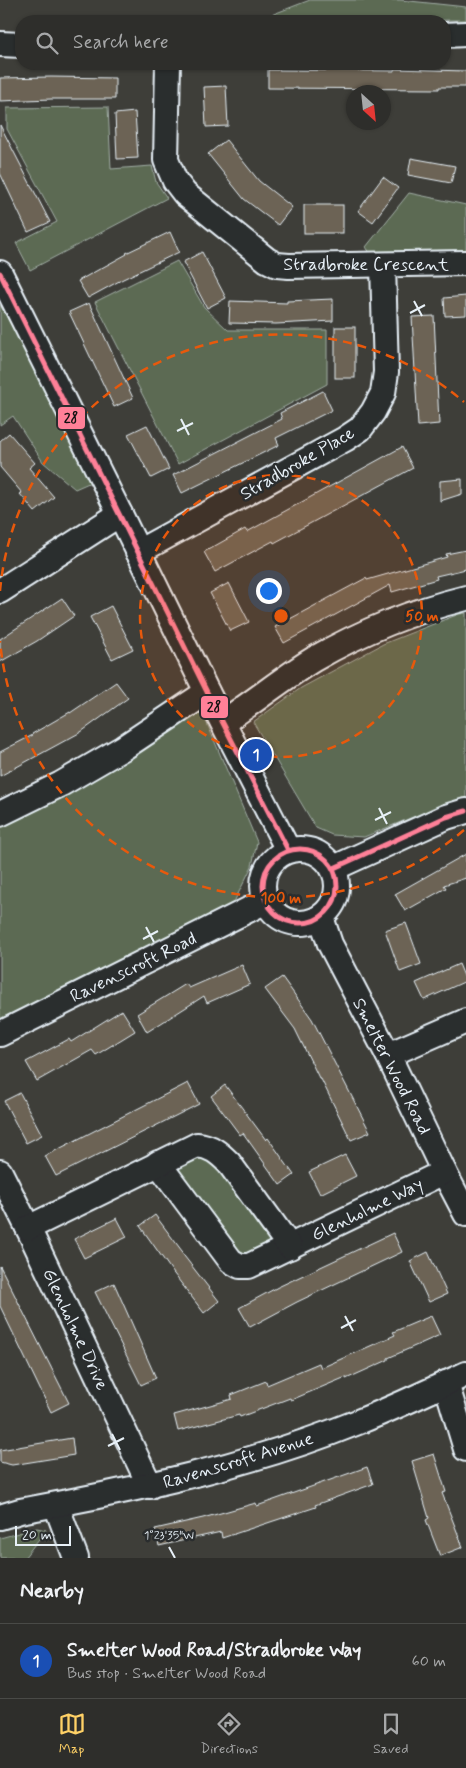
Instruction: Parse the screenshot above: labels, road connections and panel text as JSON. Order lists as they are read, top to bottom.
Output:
{
  "streets": {
    "street": [
      "Stradbroke Crescent",
      "Stradbroke Place",
      "Ravenscroft Road",
      "Smelter Wood Road",
      "Glenholme Way",
      "Glenholme Drive",
      "Ravenscroft Avenue"
    ]
  },
  "crossings": [
    ["Stradbroke Crescent", "Stradbroke Place"],
    ["Ravenscroft Road", "Smelter Wood Road"],
    ["Smelter Wood Road", "Glenholme Way"],
    ["Glenholme Way", "Glenholme Drive"],
    ["Glenholme Drive", "Ravenscroft Avenue"]
  ],
  "lines": ["transit line 28"],
  "scale_bar": "20 m",
  "north": "bottom right",
  "page": {
    "search": "Search here",
    "pins": "1",
    "scale": "20 m",
    "heading": "Nearby",
    "list": [
      {
        "mark": "1",
        "name": "Smelter Wood Road/Stradbroke Way",
        "note": "Bus stop · Smelter Wood Road",
        "value": "60 m"
      }
    ],
    "nav": ["Map", "Directions", "Saved"]
  },
  "coordinates": ["1°23'35\"W"],
  "rings": ["50 m", "100 m"]
}
